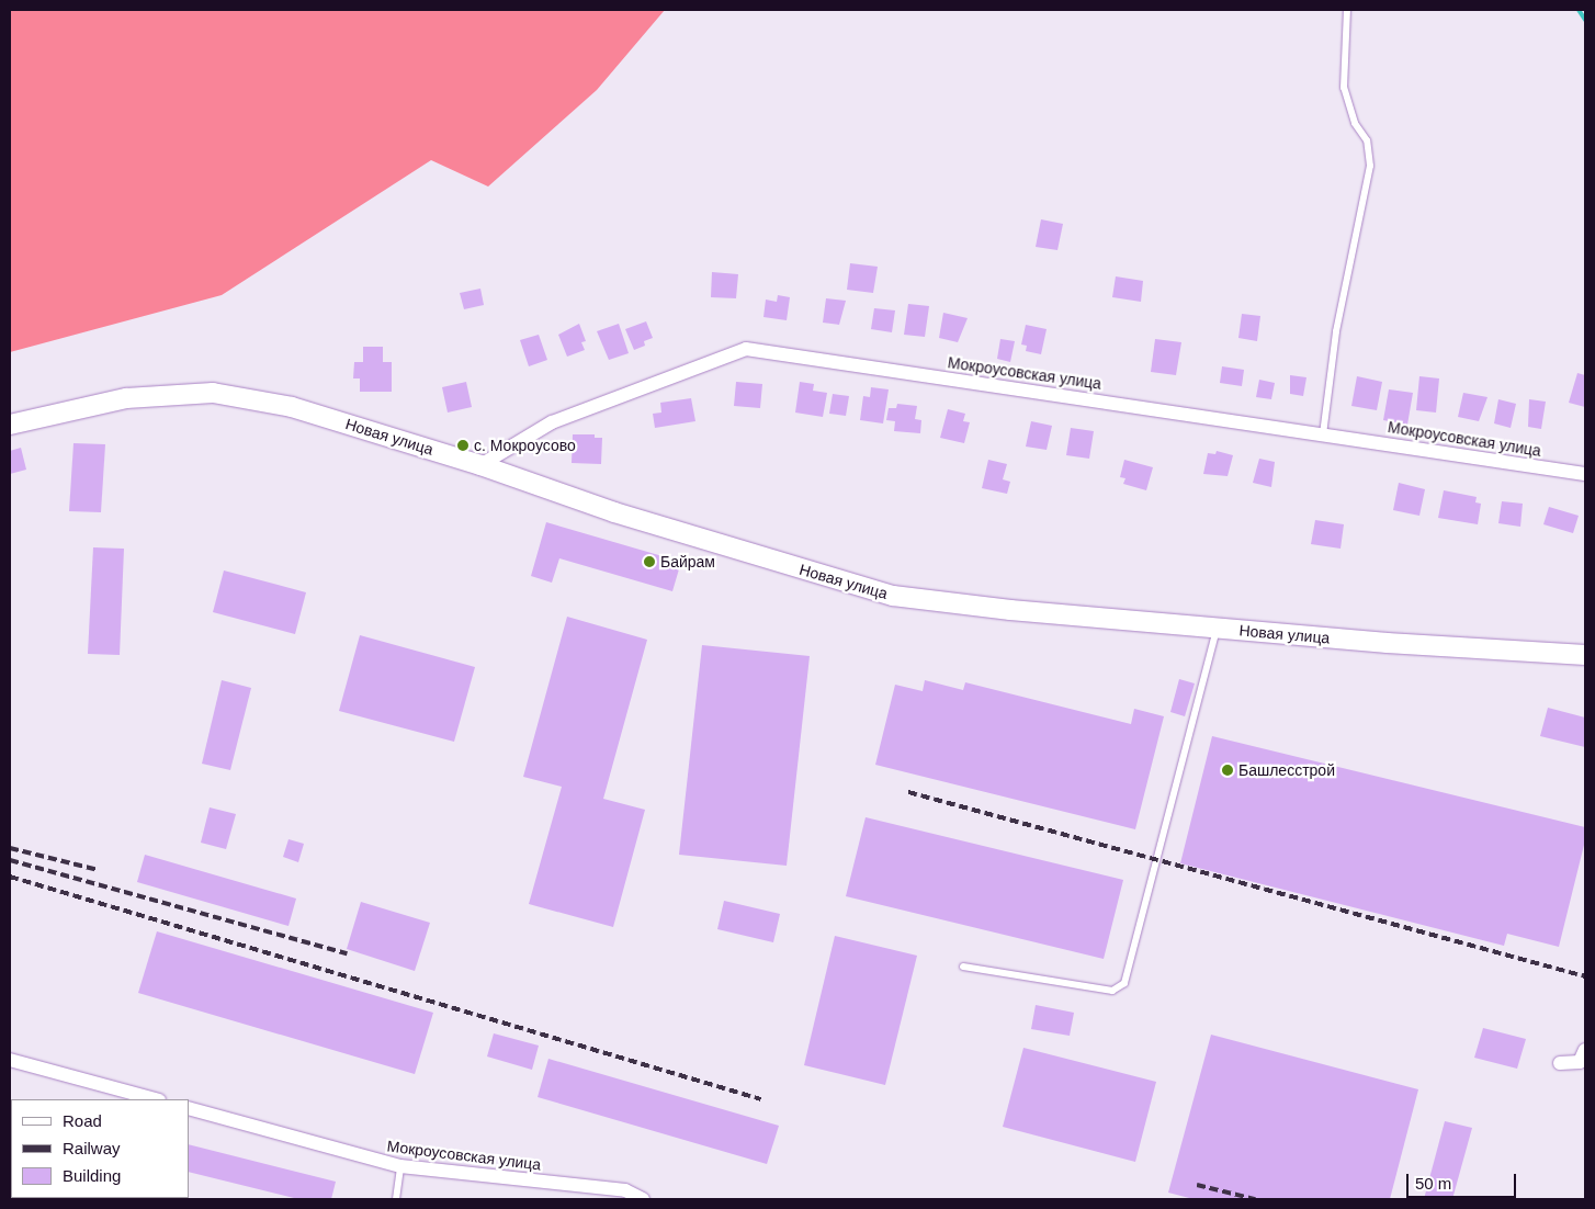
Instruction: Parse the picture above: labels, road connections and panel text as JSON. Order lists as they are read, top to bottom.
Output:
{
  "streets": {
    "main road": ["Новая улица"],
    "street": ["Мокроусовская улица"]
  },
  "crossings": [
    ["Мокроусовская улица", "Новая улица"]
  ],
  "places": ["с. Мокроусово", "Байрам", "Башлесстрой"],
  "legend": ["Road", "Railway", "Building"],
  "scale_bar": "50 m"
}
